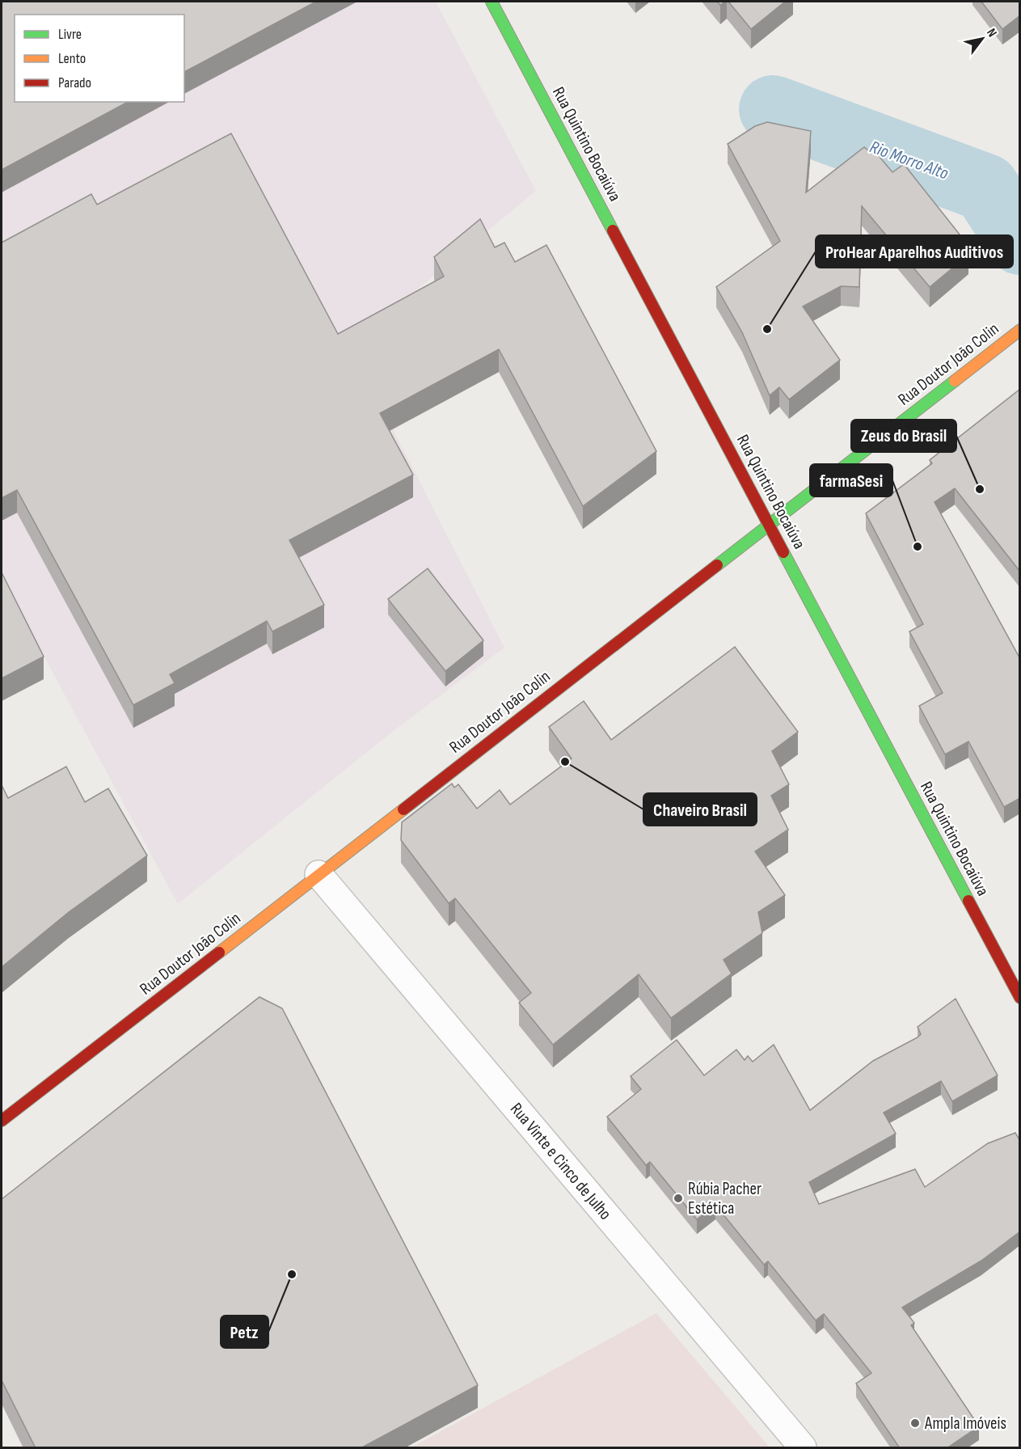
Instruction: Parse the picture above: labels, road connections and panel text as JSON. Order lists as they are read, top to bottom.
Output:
{
  "streets": {
    "main road": ["Rua Quintino Bocaiúva", "Rua Doutor João Colin"],
    "street": ["Rua Vinte e Cinco de Julho"]
  },
  "crossings": [
    ["Rua Quintino Bocaiúva", "Rua Doutor João Colin"],
    ["Rua Doutor João Colin", "Rua Vinte e Cinco de Julho"]
  ],
  "water": ["Rio Morro Alto"],
  "places": [
    "ProHear Aparelhos Auditivos",
    "Zeus do Brasil",
    "farmaSesi",
    "Chaveiro Brasil",
    "Rúbia Pacher Estética",
    "Petz",
    "Ampla Imóveis"
  ],
  "legend": ["Livre", "Lento", "Parado"],
  "north": "top right"
}
